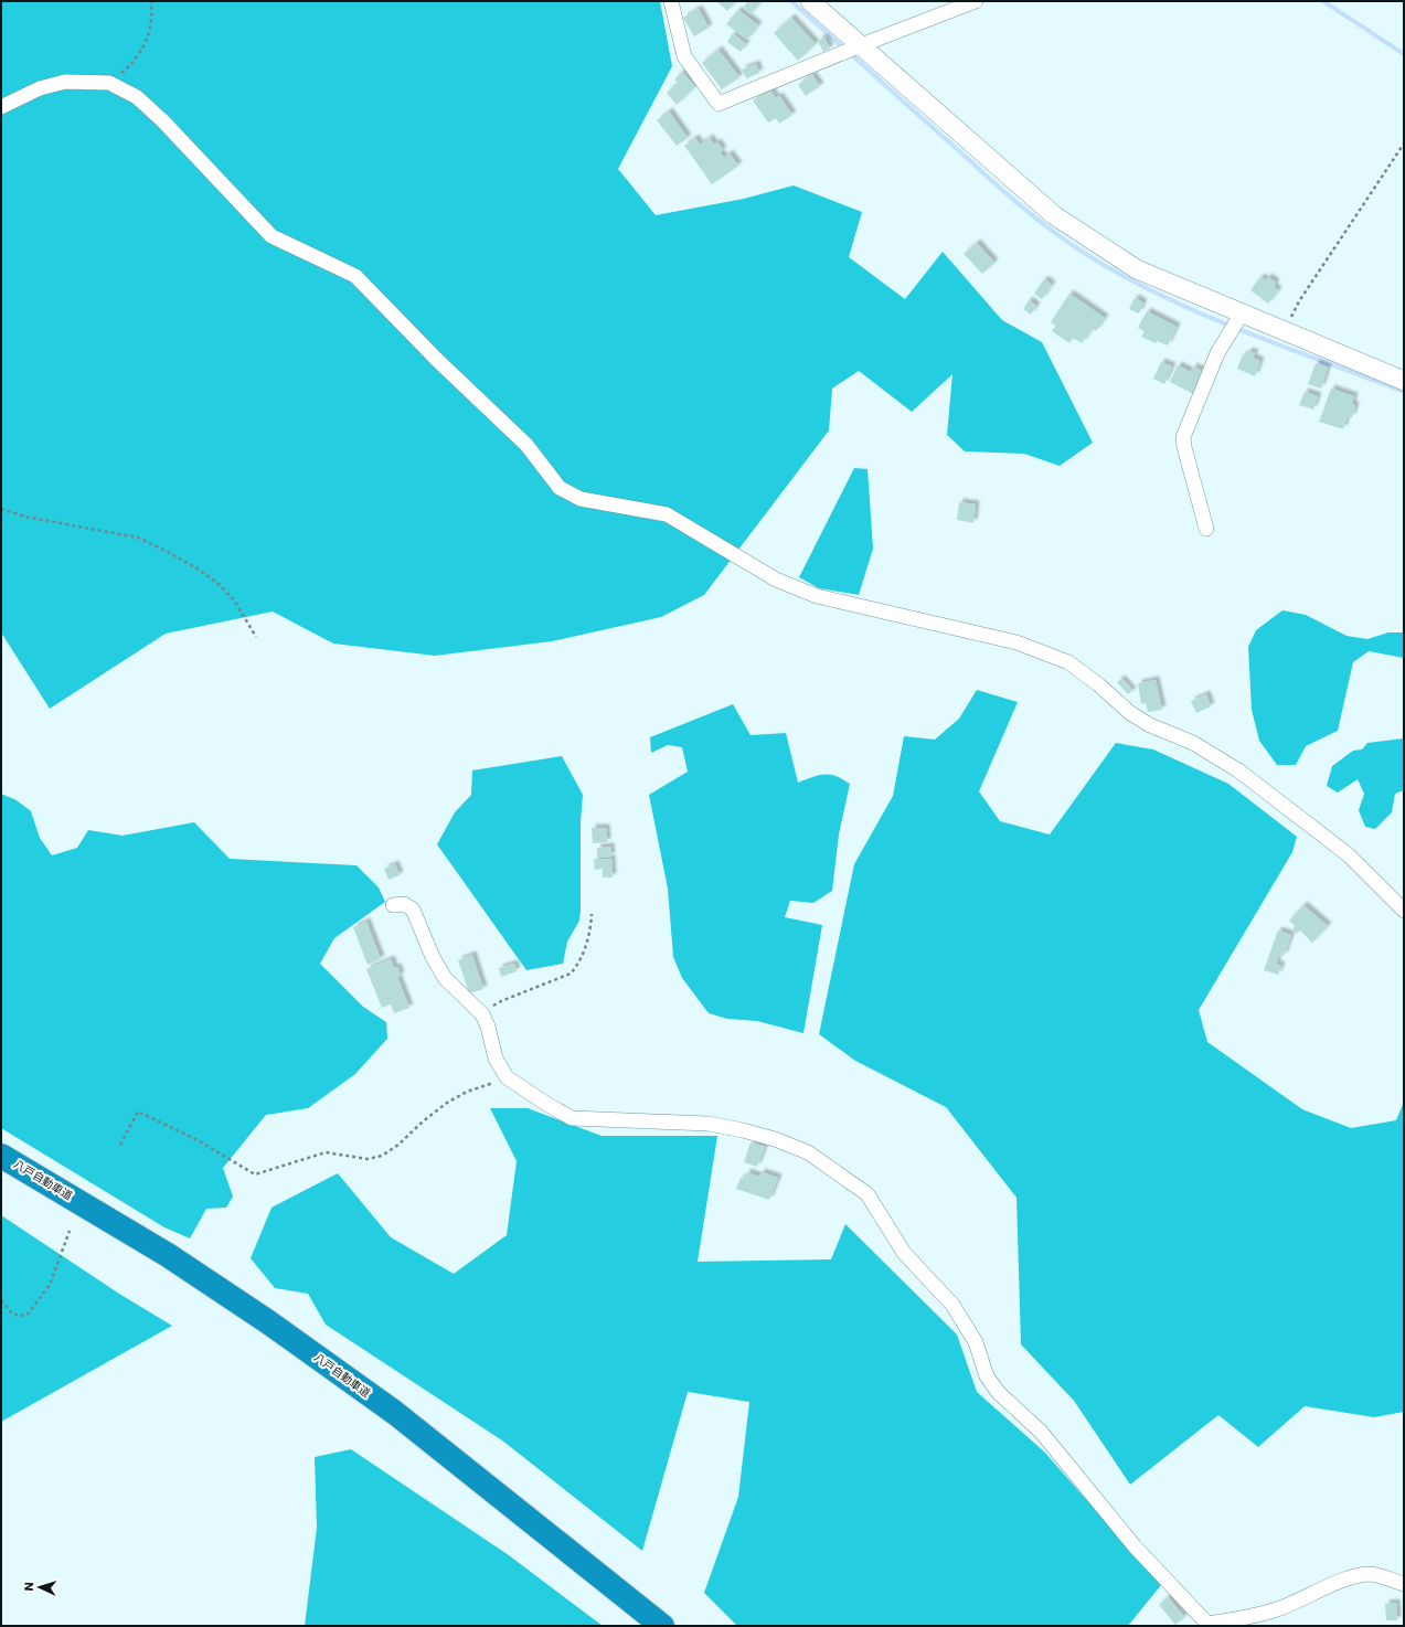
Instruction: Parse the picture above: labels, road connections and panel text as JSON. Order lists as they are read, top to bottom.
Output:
{
  "streets": {
    "highway": ["八戸自動車道"]
  },
  "north": "left"
}
